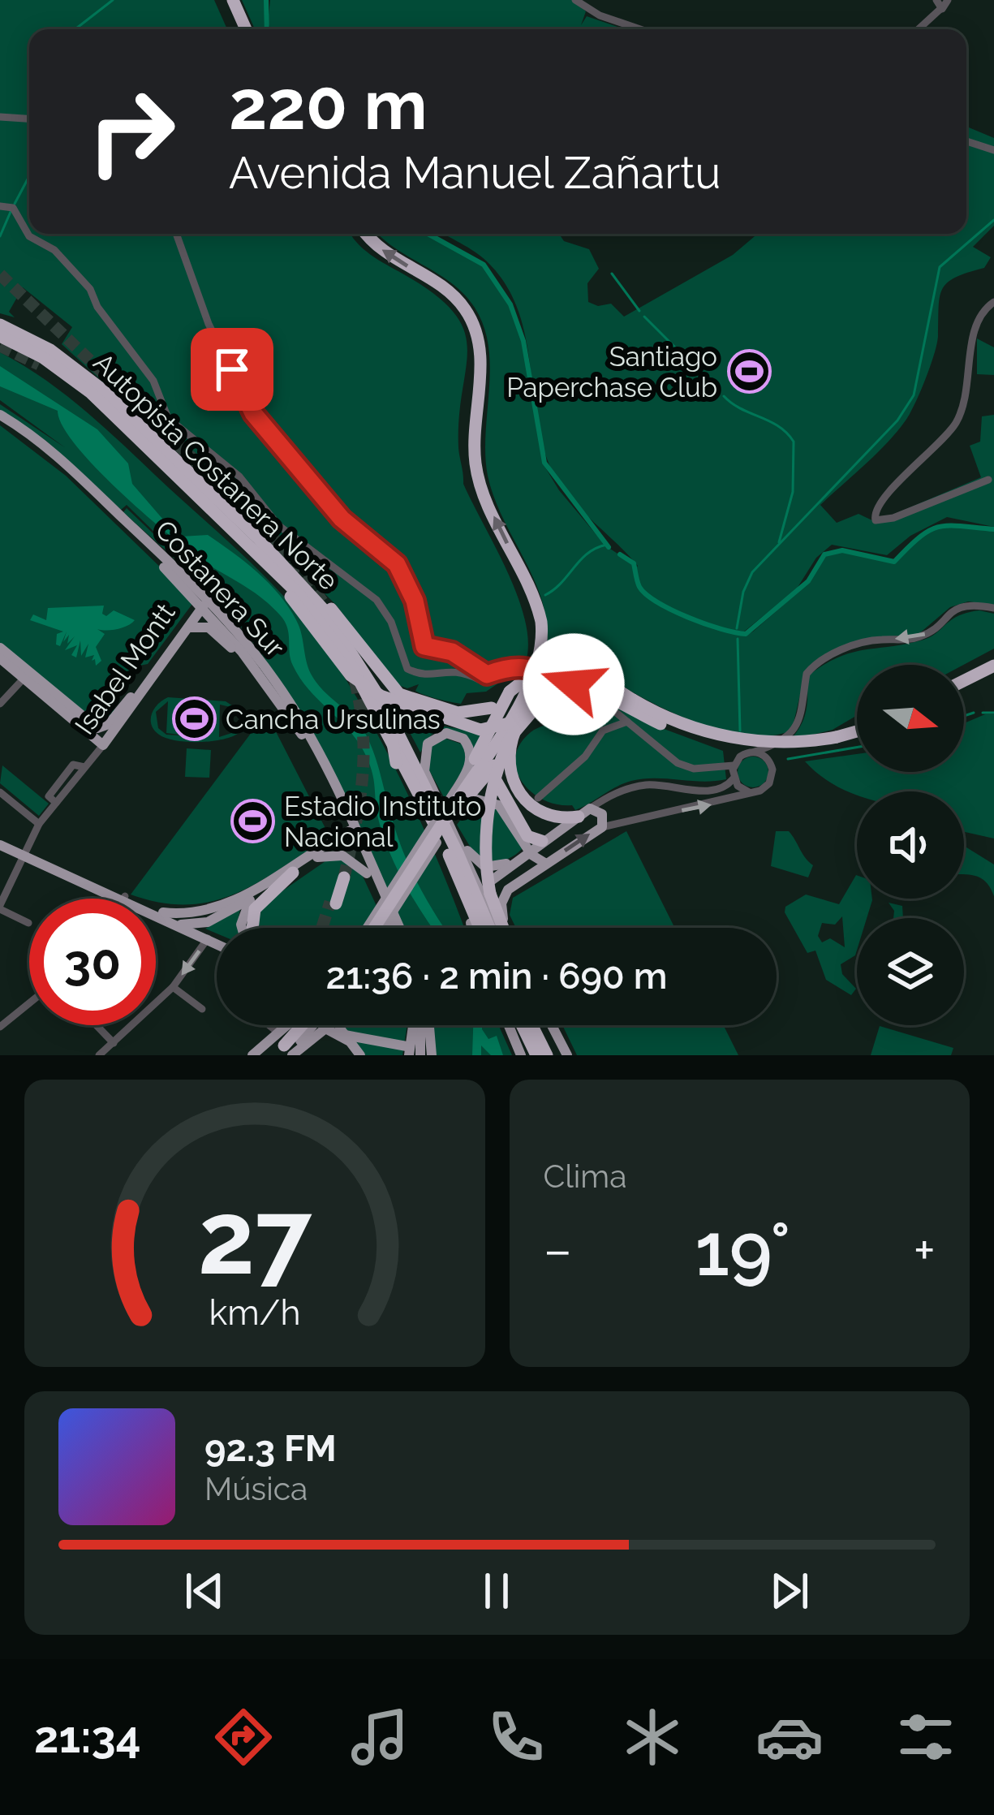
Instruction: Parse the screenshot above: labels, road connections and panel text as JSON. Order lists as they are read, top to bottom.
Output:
{
  "streets": {
    "highway": ["Autopista Costanera Norte"],
    "main road": ["Costanera Sur", "Isabel Montt"]
  },
  "crossings": [
    ["Costanera Sur", "Isabel Montt"]
  ],
  "places": {
    "sports": ["Santiago Paperchase Club", "Cancha Ursulinas", "Estadio Instituto Nacional"]
  },
  "north": "right",
  "page": {
    "turn": ["220 m", "Avenida Manuel Zañartu"],
    "limit": "30",
    "trip": "21:36 · 2 min · 690 m",
    "tile": "Clima",
    "heat": ["−", "19°", "+"],
    "song": ["92.3 FM", "Música"],
    "tabs": "21:34",
    "gauge": ["27", "km/h"]
  }
}
